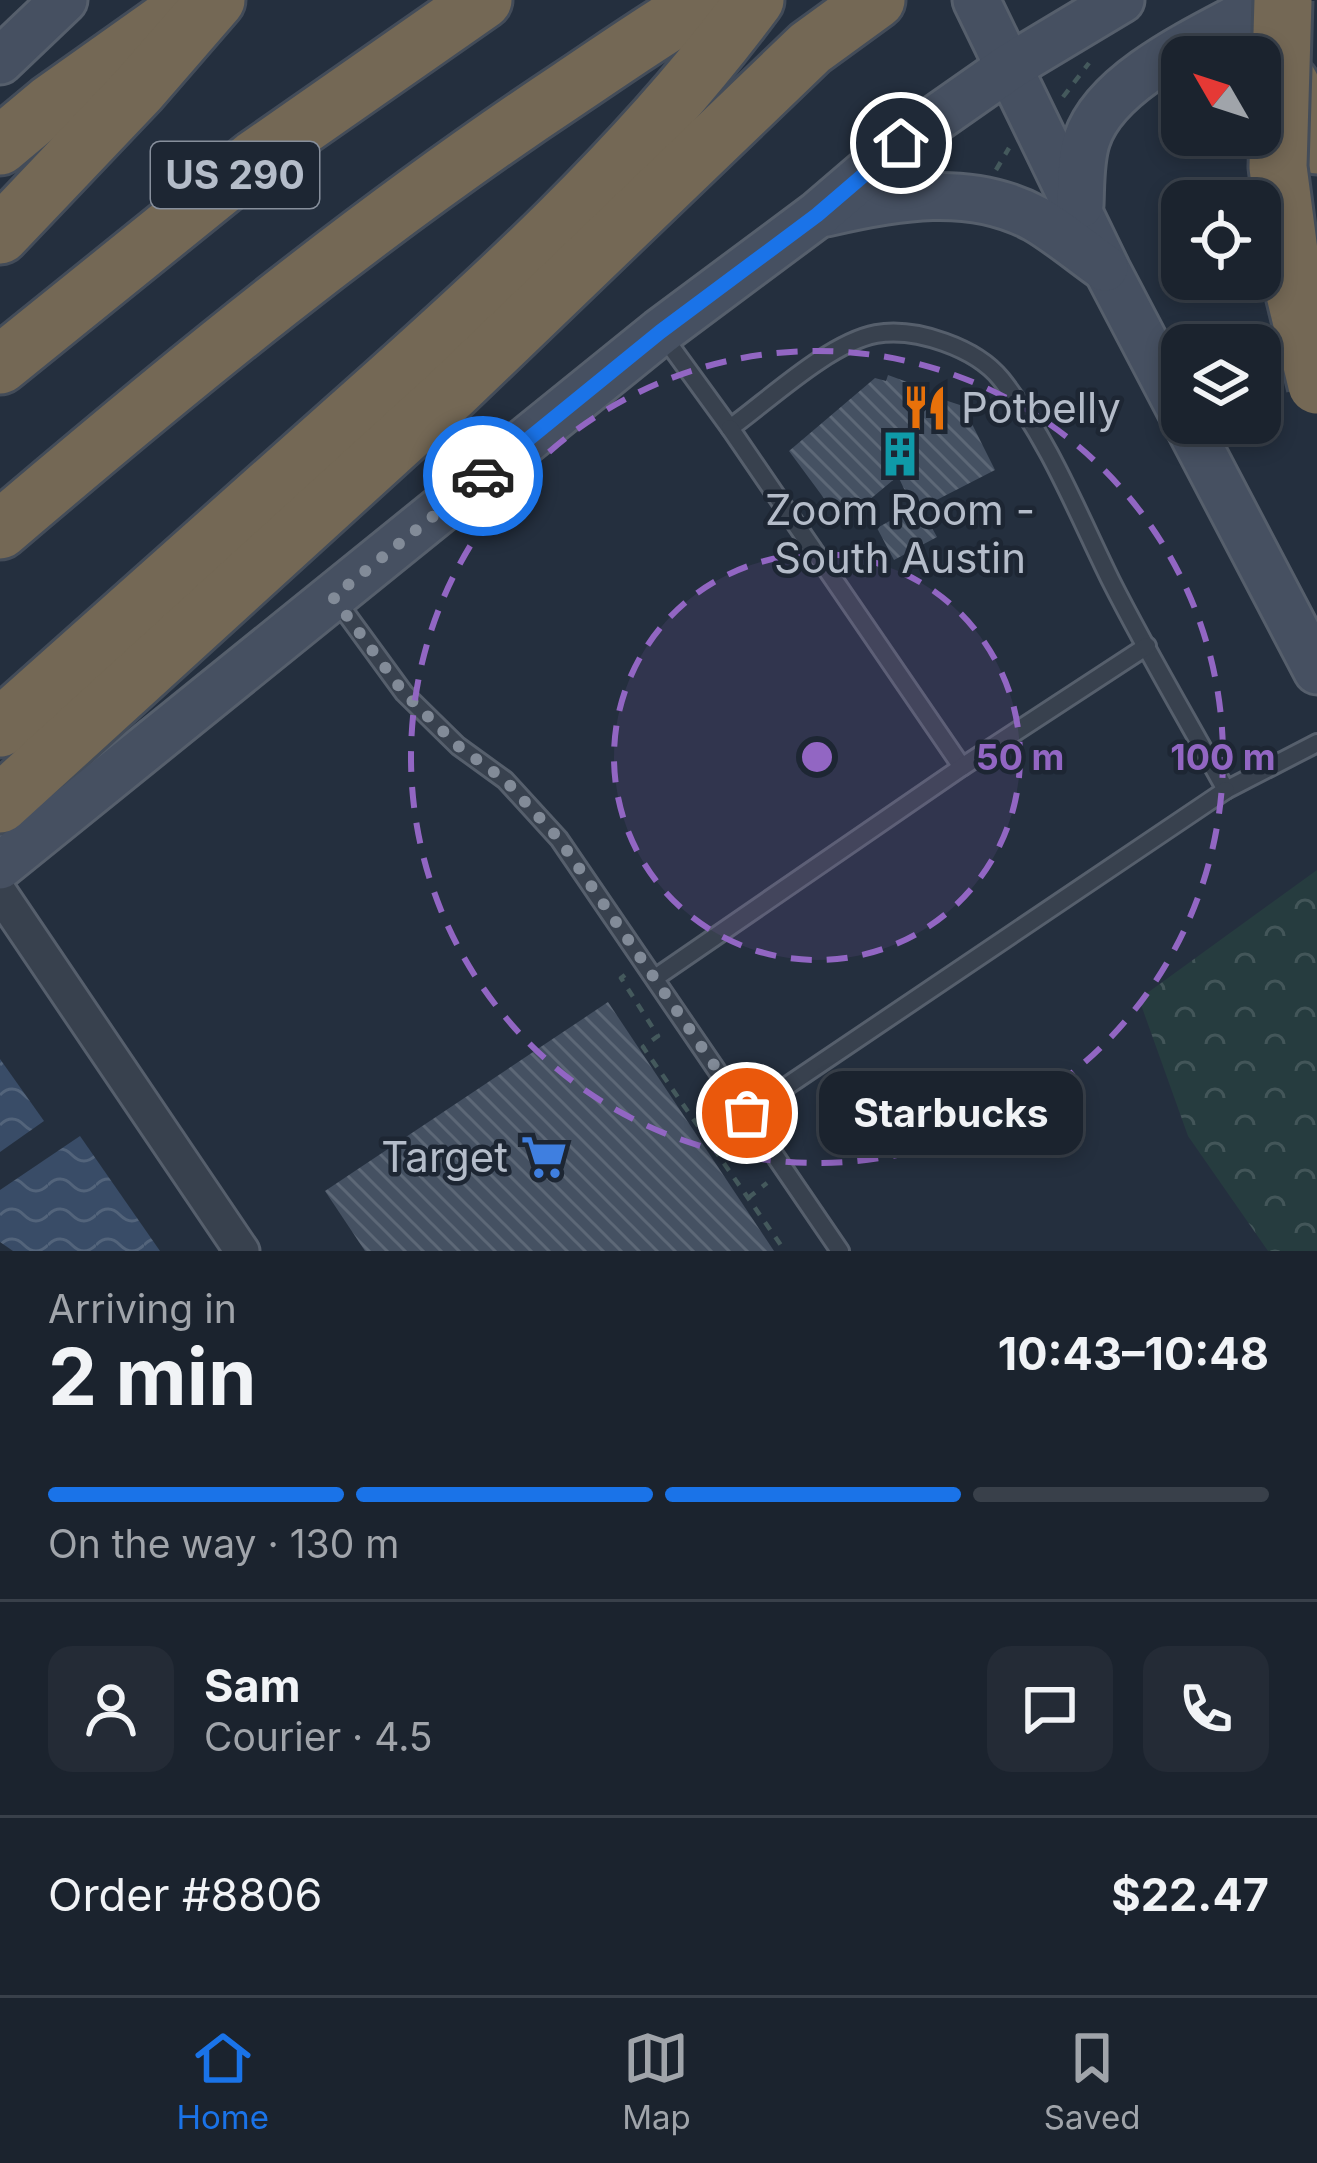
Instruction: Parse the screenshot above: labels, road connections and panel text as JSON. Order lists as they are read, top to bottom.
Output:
{
  "streets": {
    "highway": ["US 290"]
  },
  "places": {
    "restaurant": ["Potbelly"],
    "building": ["Zoom Room - South Austin"],
    "other": ["Starbucks"],
    "supermarket": ["Target"]
  },
  "north": "top left",
  "page": {
    "bubble": "Starbucks",
    "heading": ["2 min", "Arriving in", "10:43–10:48"],
    "panel": [
      "Sam",
      "Courier · 4.5",
      "Order #8806",
      "$22.47"
    ],
    "bar": "On the way · 130 m",
    "tabs": ["Home", "Map", "Saved"]
  },
  "rings": ["50 m", "100 m"]
}
